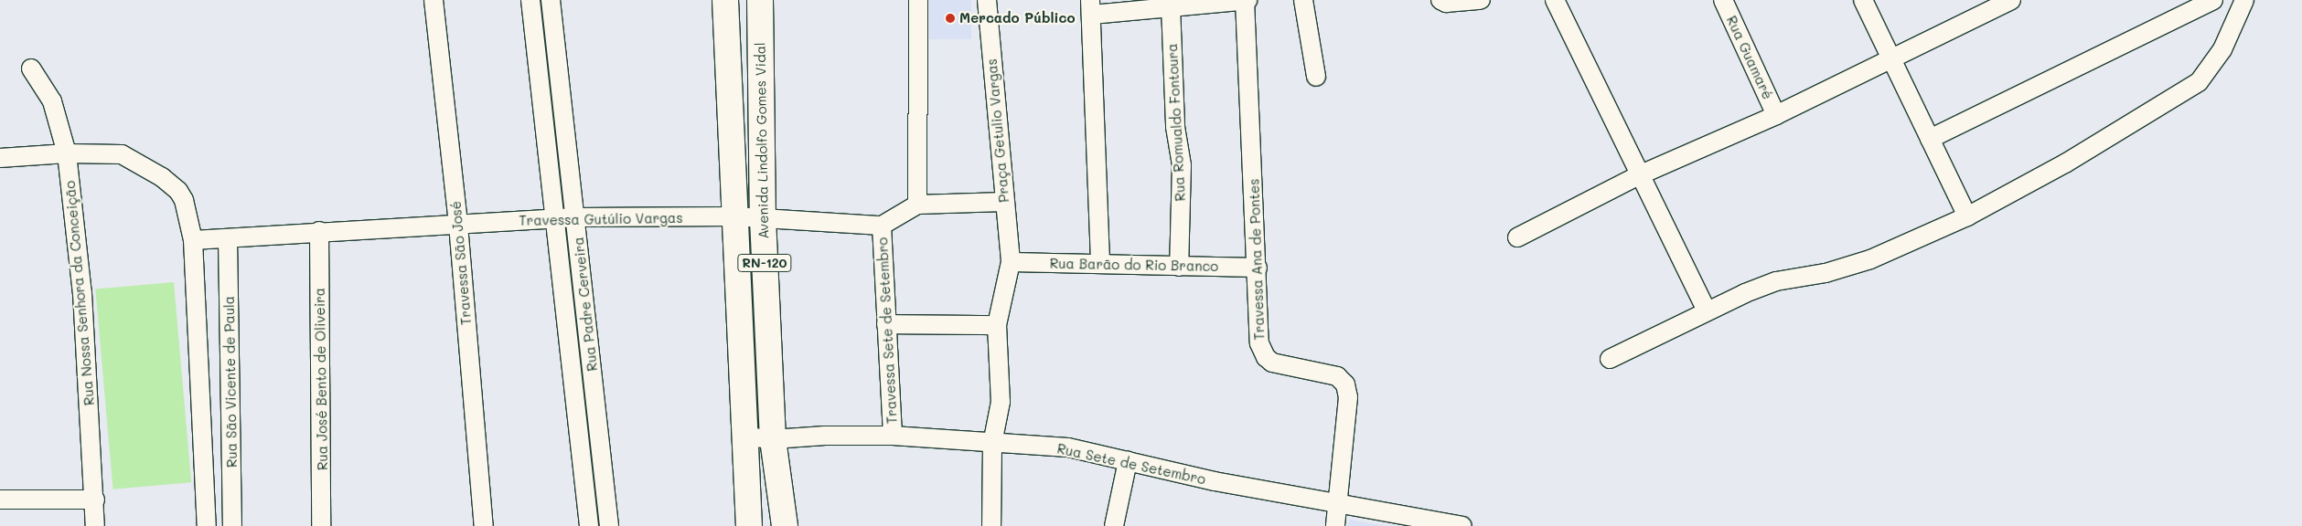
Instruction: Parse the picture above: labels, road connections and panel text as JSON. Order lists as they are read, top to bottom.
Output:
{
  "streets": {
    "main road": ["Avenida Lindolfo Gomes Vidal", "RN-120"],
    "street": [
      "Rua Guamaré",
      "Rua Romualdo Fontoura",
      "Praça Getulio Vargas",
      "Travessa Gutúlio Vargas",
      "Travessa Ana de Pontes",
      "Travessa São José",
      "Rua Barão do Rio Branco",
      "Rua Nossa Senhora da Conceição",
      "Rua Padre Cerveira",
      "Travessa Sete de Setembro",
      "Rua José Bento de Oliveira",
      "Rua São Vicente de Paula",
      "Rua Sete de Setembro"
    ]
  },
  "crossings": [
    ["Rua Romualdo Fontoura", "Rua Barão do Rio Branco"],
    ["Praça Getulio Vargas", "Rua Barão do Rio Branco"],
    ["Praça Getulio Vargas", "Rua Sete de Setembro"],
    ["Avenida Lindolfo Gomes Vidal", "Travessa Gutúlio Vargas"],
    ["Avenida Lindolfo Gomes Vidal", "Rua Sete de Setembro"],
    ["Travessa Gutúlio Vargas", "Travessa São José"],
    ["Travessa Gutúlio Vargas", "Rua Padre Cerveira"],
    ["Travessa Gutúlio Vargas", "Travessa Sete de Setembro"],
    ["Travessa Gutúlio Vargas", "Rua José Bento de Oliveira"],
    ["Travessa Gutúlio Vargas", "Rua São Vicente de Paula"],
    ["Travessa Ana de Pontes", "Rua Barão do Rio Branco"],
    ["Travessa Ana de Pontes", "Rua Sete de Setembro"],
    ["Rua Nossa Senhora da Conceição", "Rua São Vicente de Paula"],
    ["Travessa Sete de Setembro", "Rua Sete de Setembro"]
  ],
  "places": ["Mercado Público"]
}
